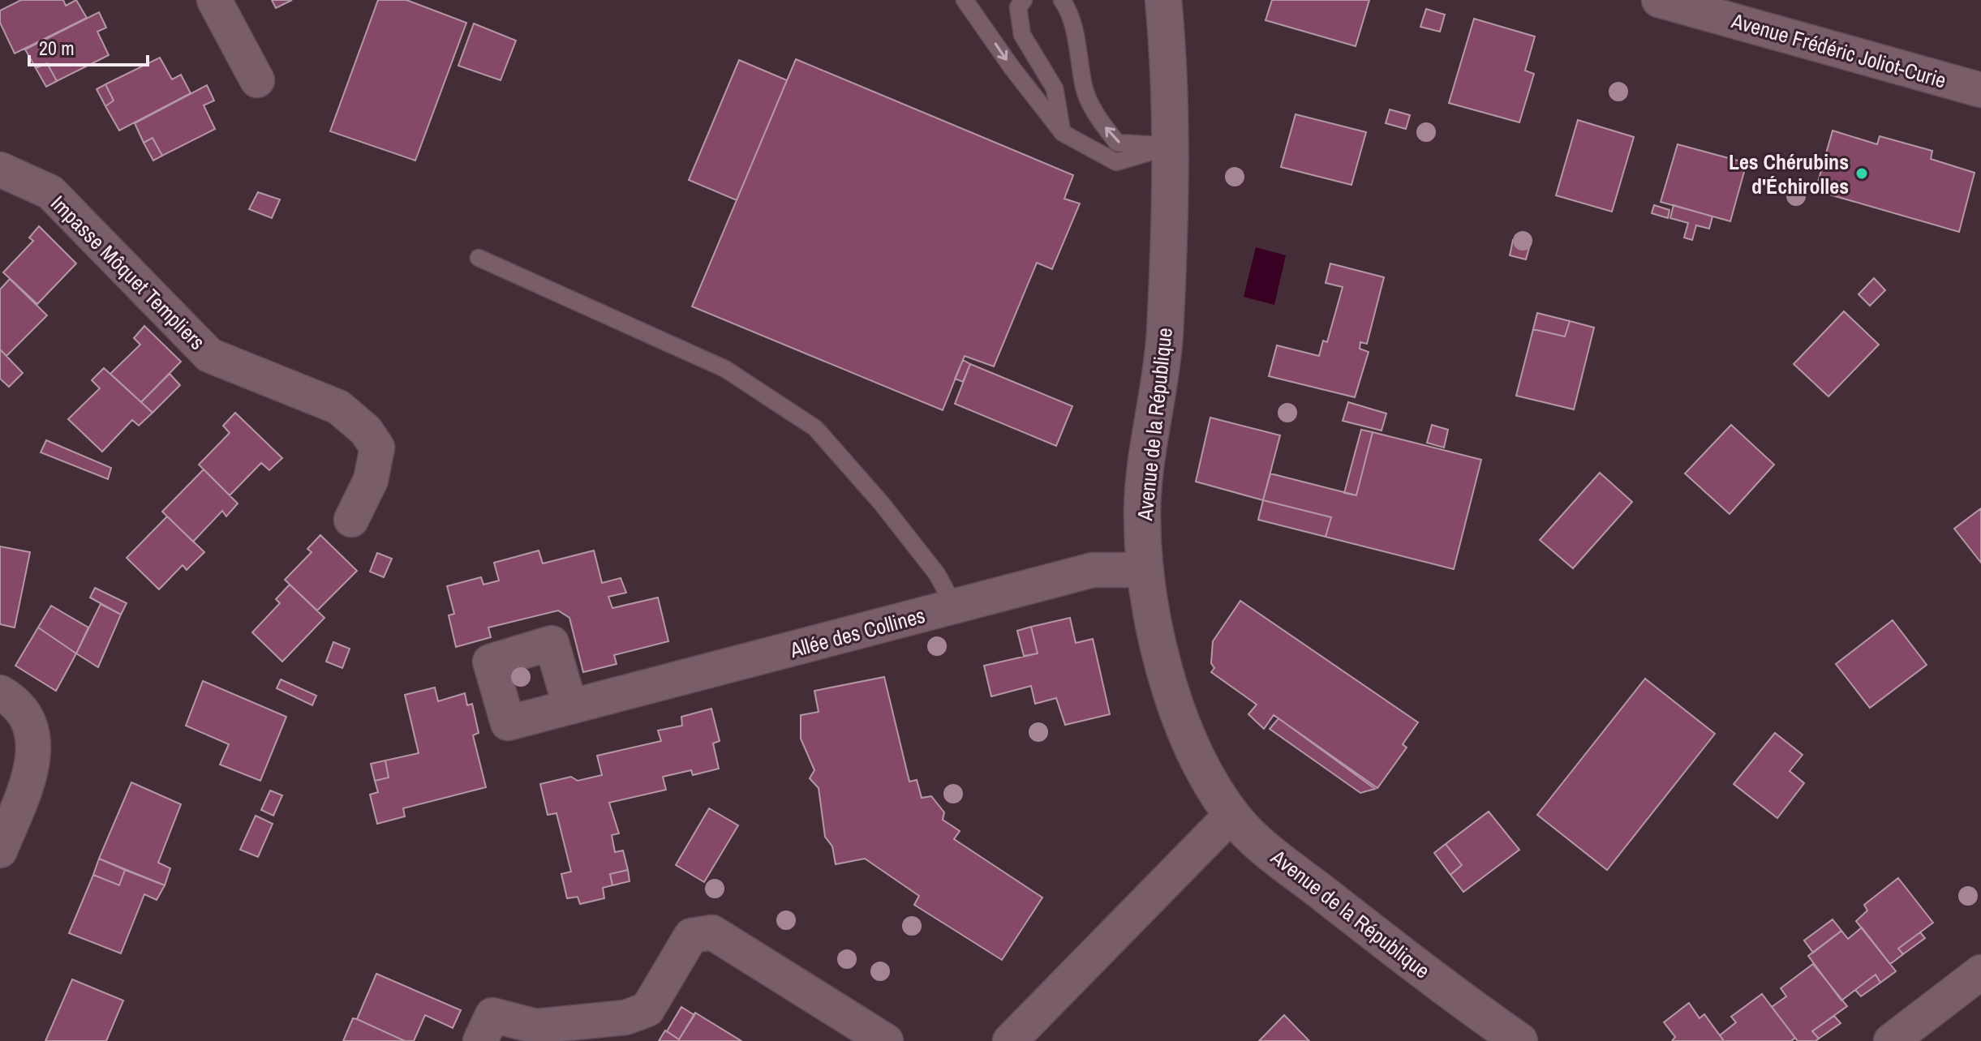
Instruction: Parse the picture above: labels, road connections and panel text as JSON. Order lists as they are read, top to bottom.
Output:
{
  "streets": {
    "street": [
      "Avenue Frédéric Joliot-Curie",
      "Impasse Môquet Templiers",
      "Avenue de la République",
      "Allée des Collines"
    ]
  },
  "crossings": [
    ["Avenue de la République", "Allée des Collines"]
  ],
  "places": ["Les Chérubins d'Échirolles"],
  "scale_bar": "20 m"
}
